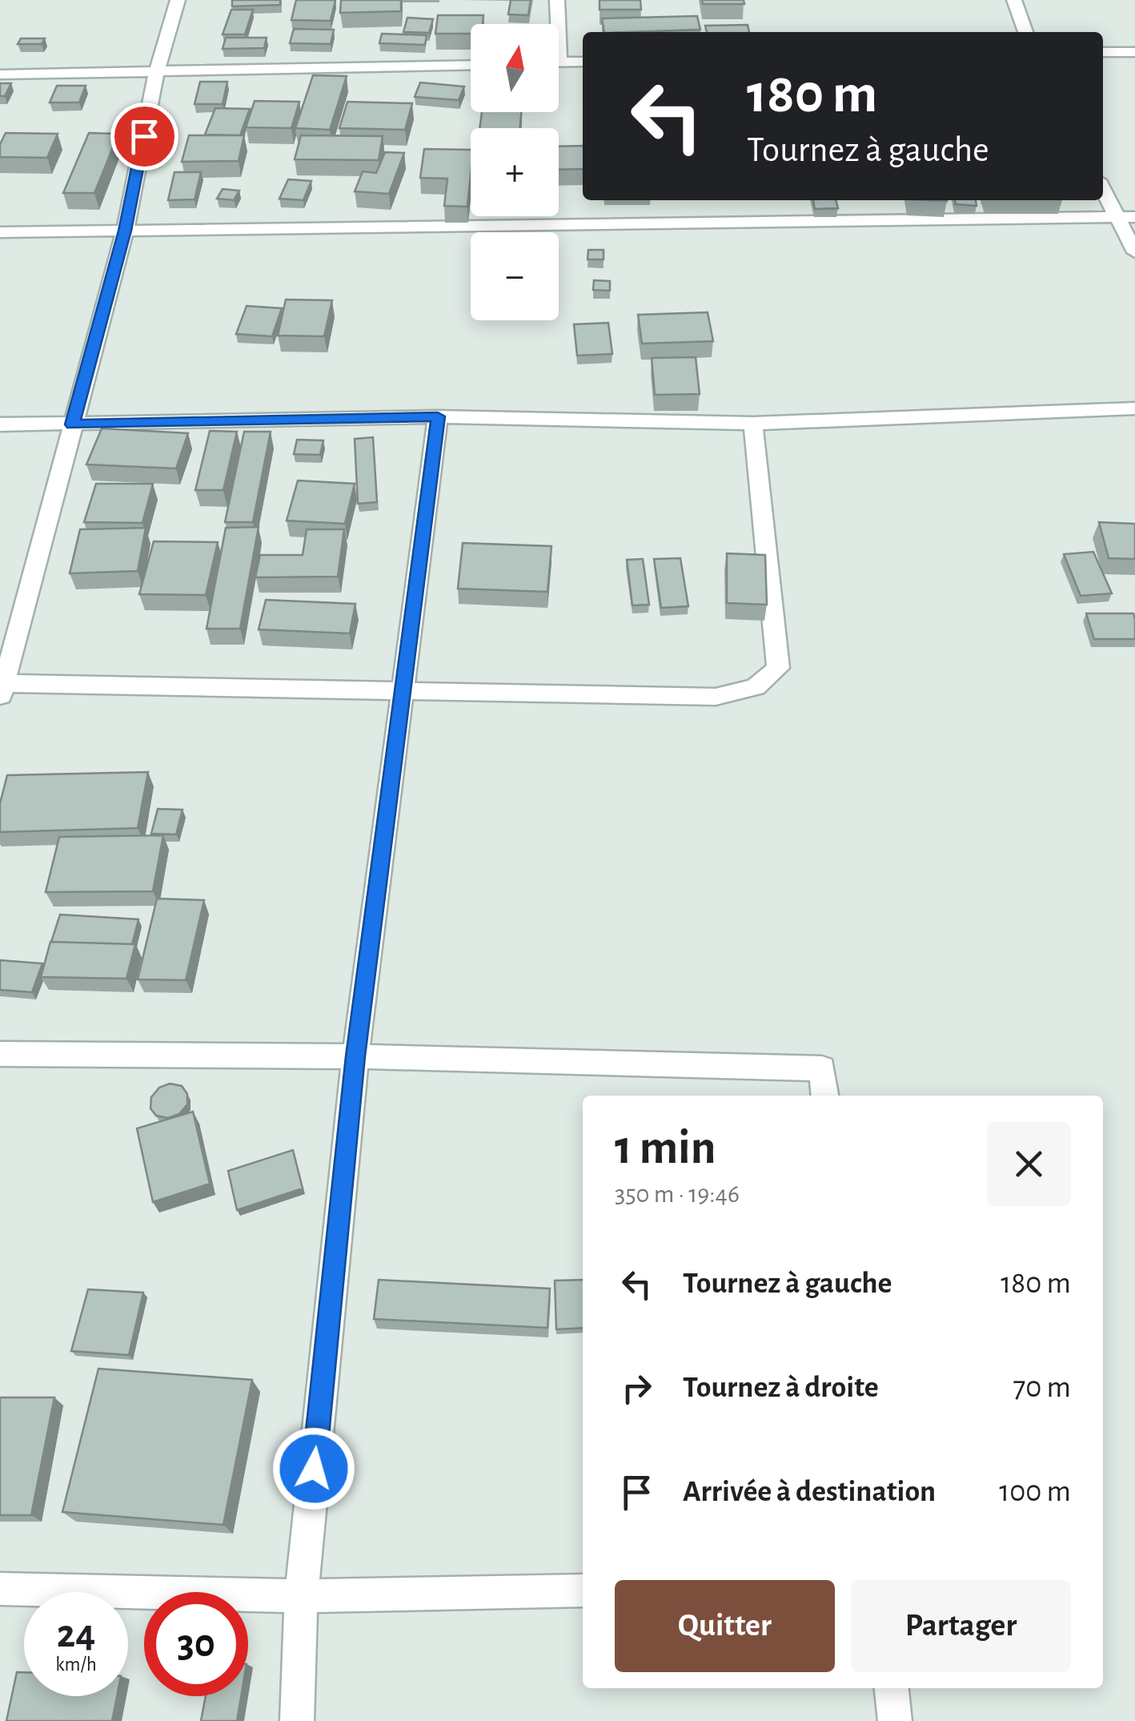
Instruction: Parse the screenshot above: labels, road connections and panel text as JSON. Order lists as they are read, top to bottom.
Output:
{
  "north": "top",
  "page": {
    "map_buttons": ["+", "−"],
    "turn": ["180 m", "Tournez à gauche"],
    "heading": ["1 min", "350 m · 19:46"],
    "list": [
      {
        "name": "Tournez à gauche",
        "value": "180 m"
      },
      {
        "name": "Tournez à droite",
        "value": "70 m"
      },
      {
        "name": "Arrivée à destination",
        "value": "100 m"
      }
    ],
    "buttons": ["Quitter", "Partager"],
    "speed": "24 km/h",
    "limit": "30"
  }
}
